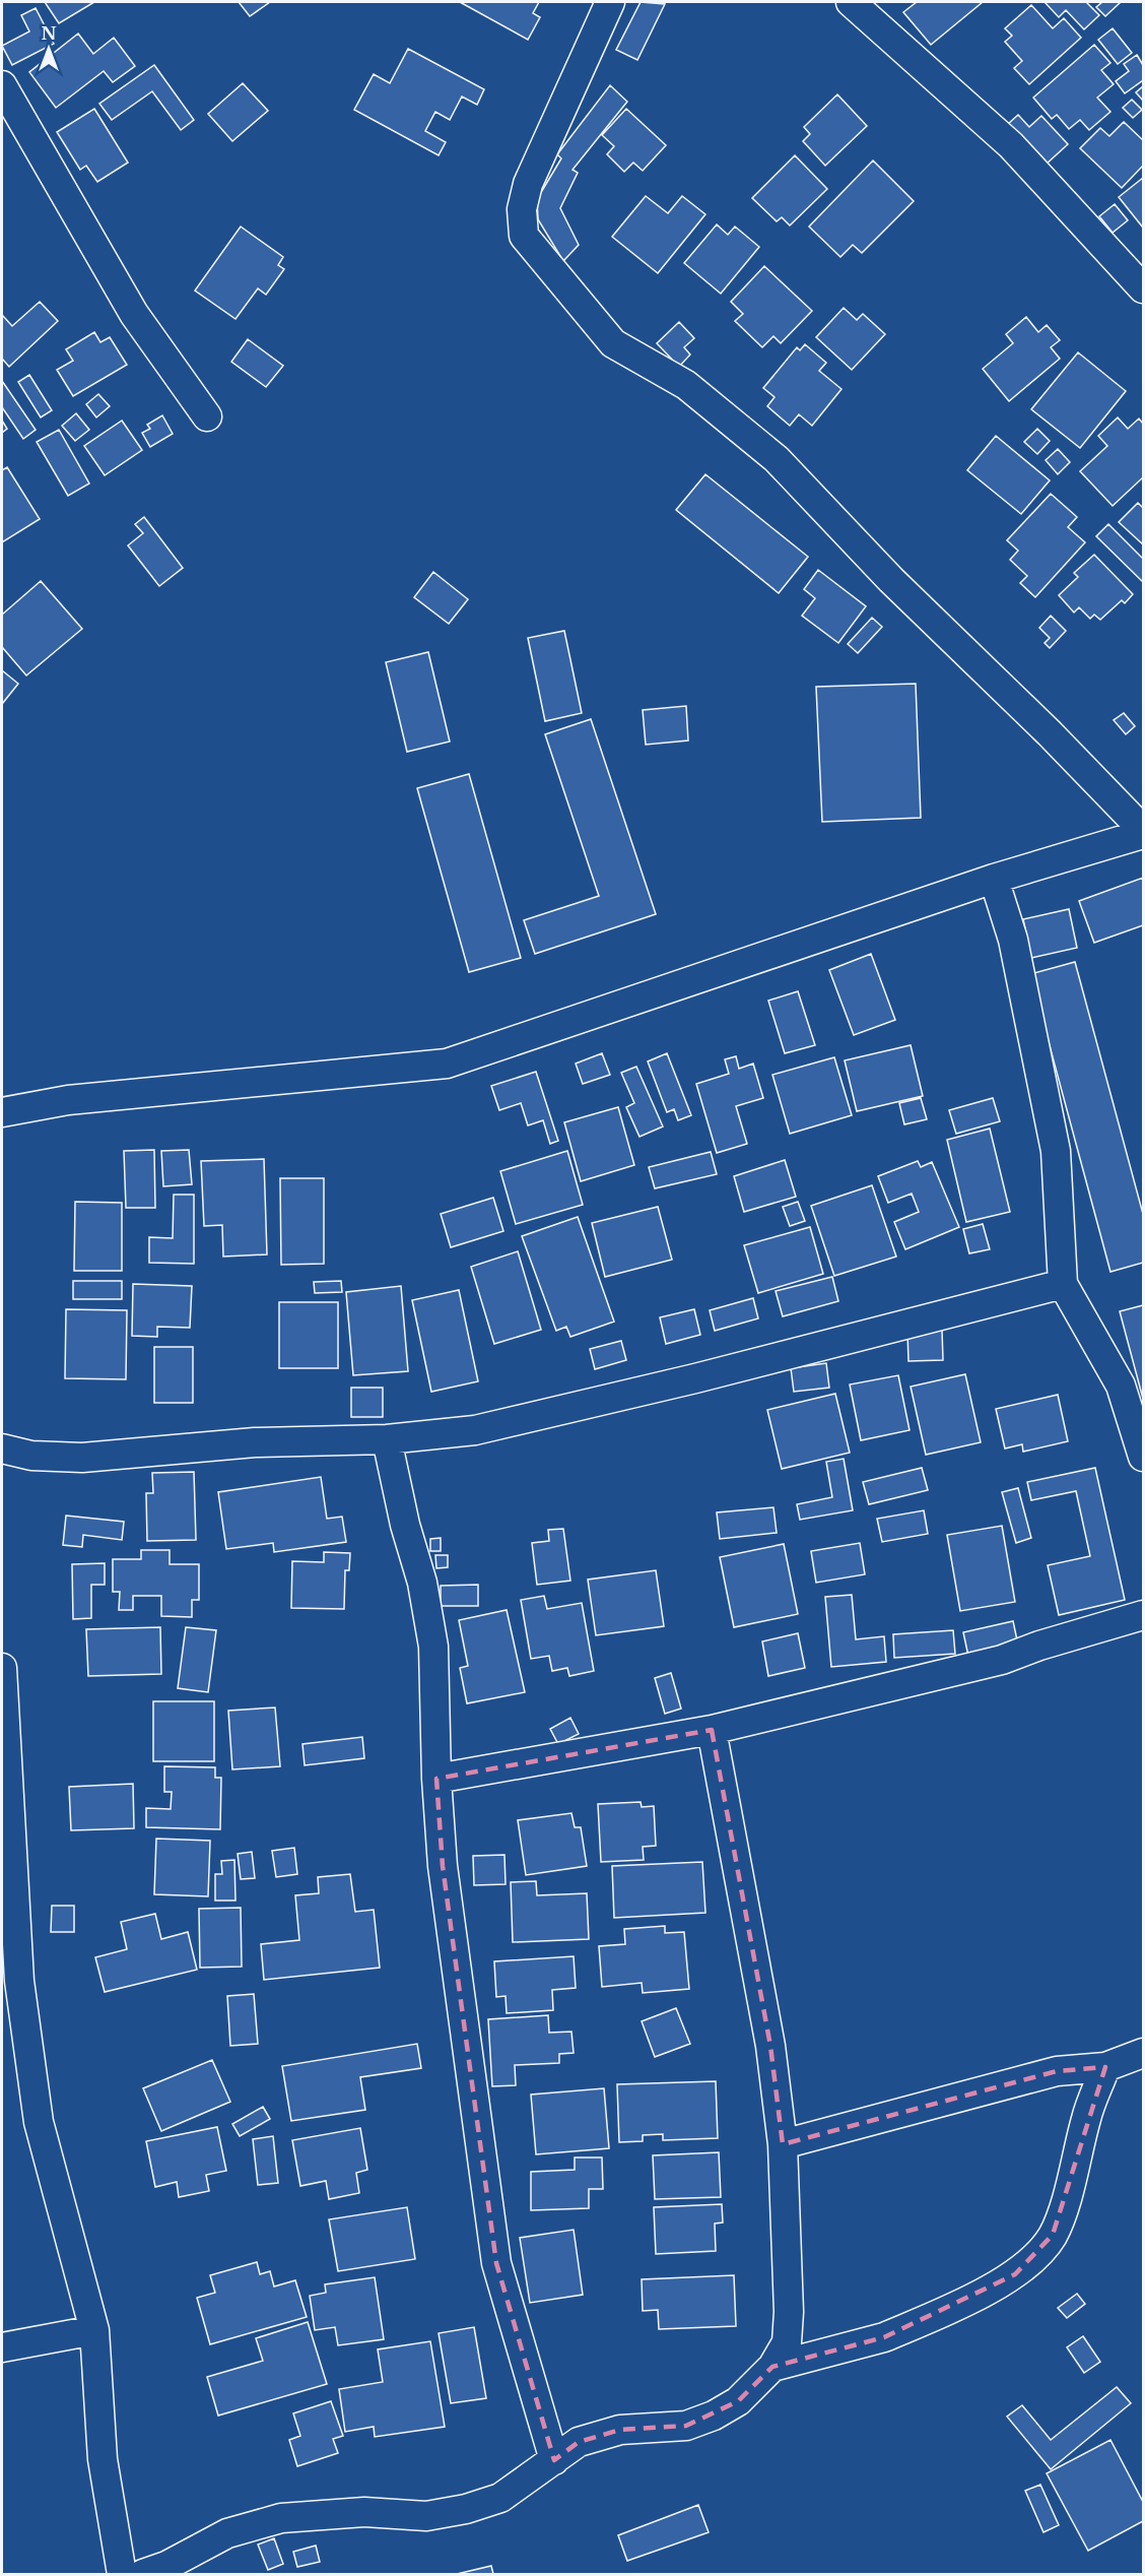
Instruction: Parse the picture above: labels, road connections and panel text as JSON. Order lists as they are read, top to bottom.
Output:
{
  "north": "top"
}
